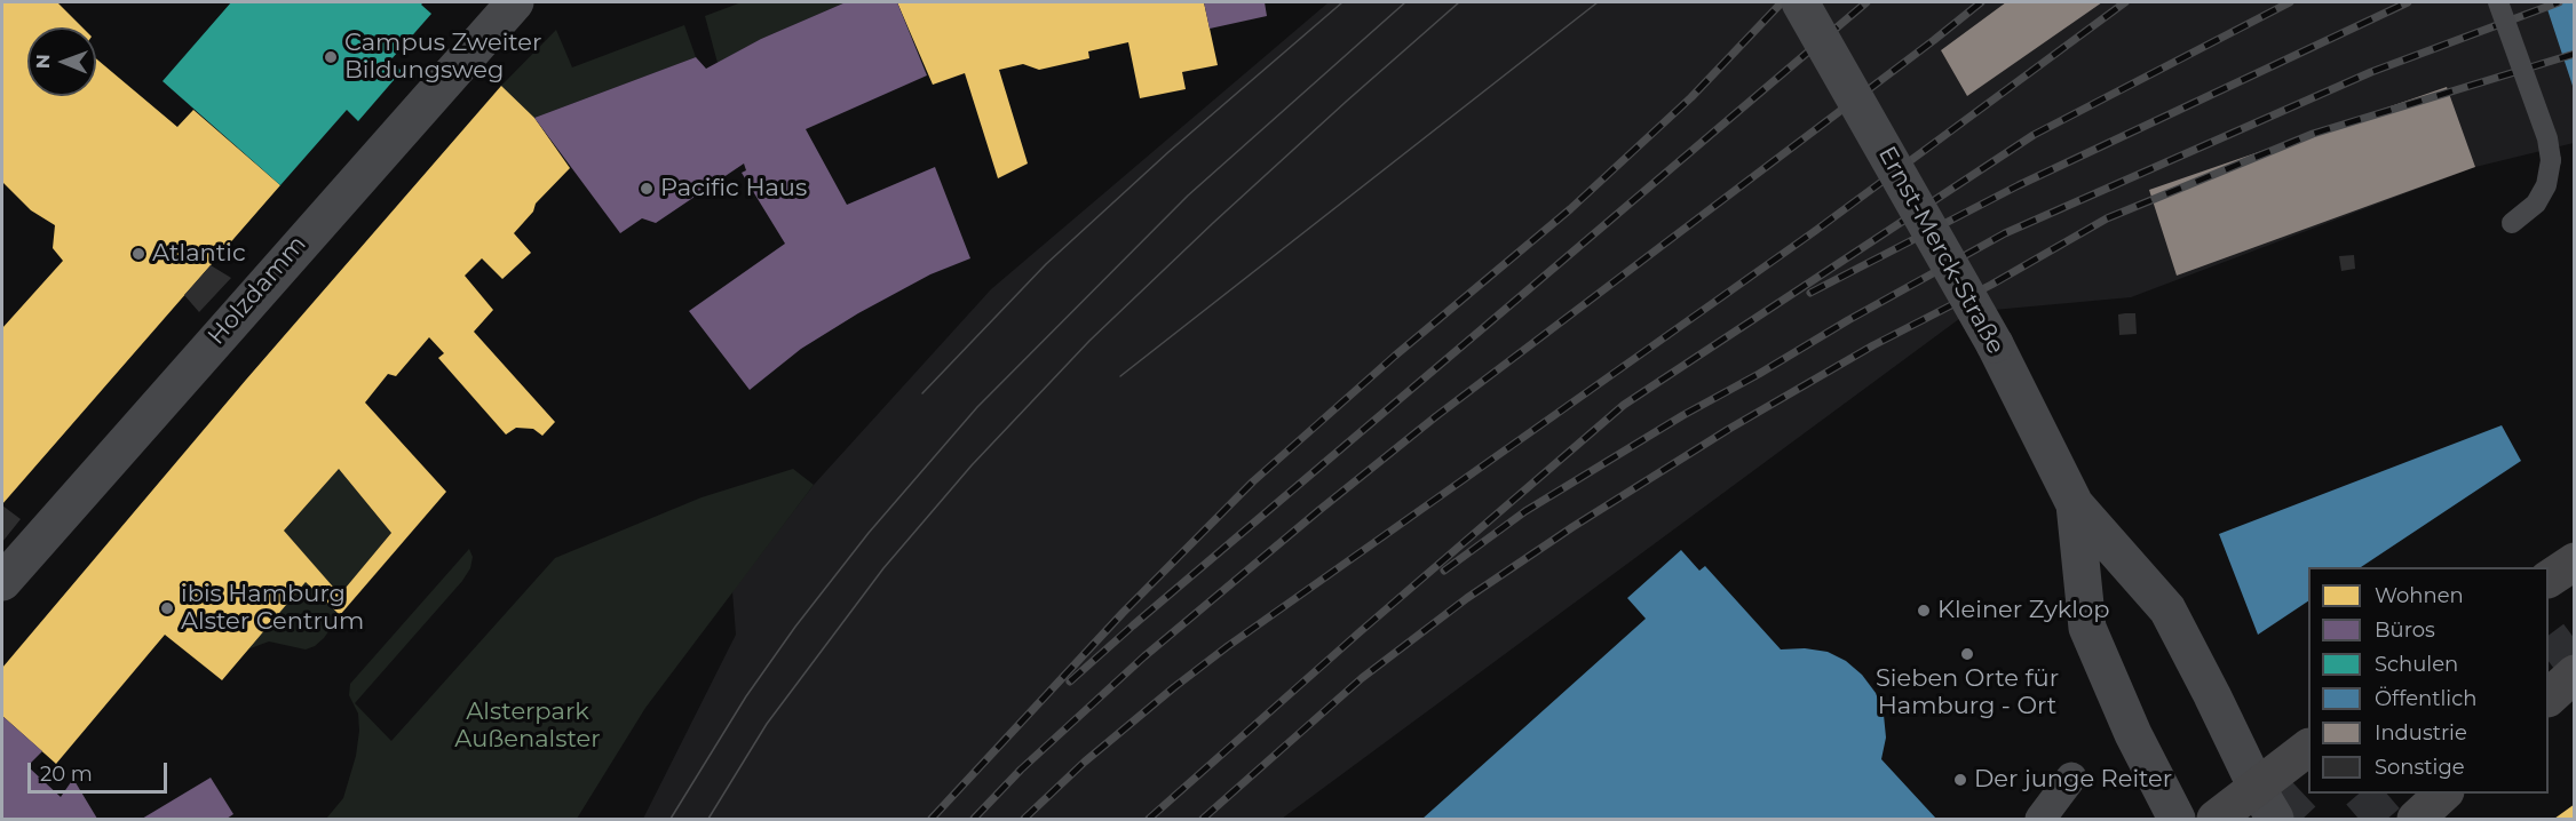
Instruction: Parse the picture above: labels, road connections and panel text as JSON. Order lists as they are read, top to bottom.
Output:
{
  "streets": {
    "street": ["Ernst-Merck-Straße", "Holzdamm"]
  },
  "parks": ["Alsterpark Außenalster"],
  "places": [
    "Campus Zweiter Bildungsweg",
    "Pacific Haus",
    "Atlantic",
    "ibis Hamburg Alster Centrum",
    "Kleiner Zyklop",
    "Sieben Orte für Hamburg - Ort",
    "Der junge Reiter"
  ],
  "legend": [
    "Wohnen",
    "Büros",
    "Schulen",
    "Öffentlich",
    "Industrie",
    "Sonstige"
  ],
  "scale_bar": "20 m",
  "north": "left"
}
